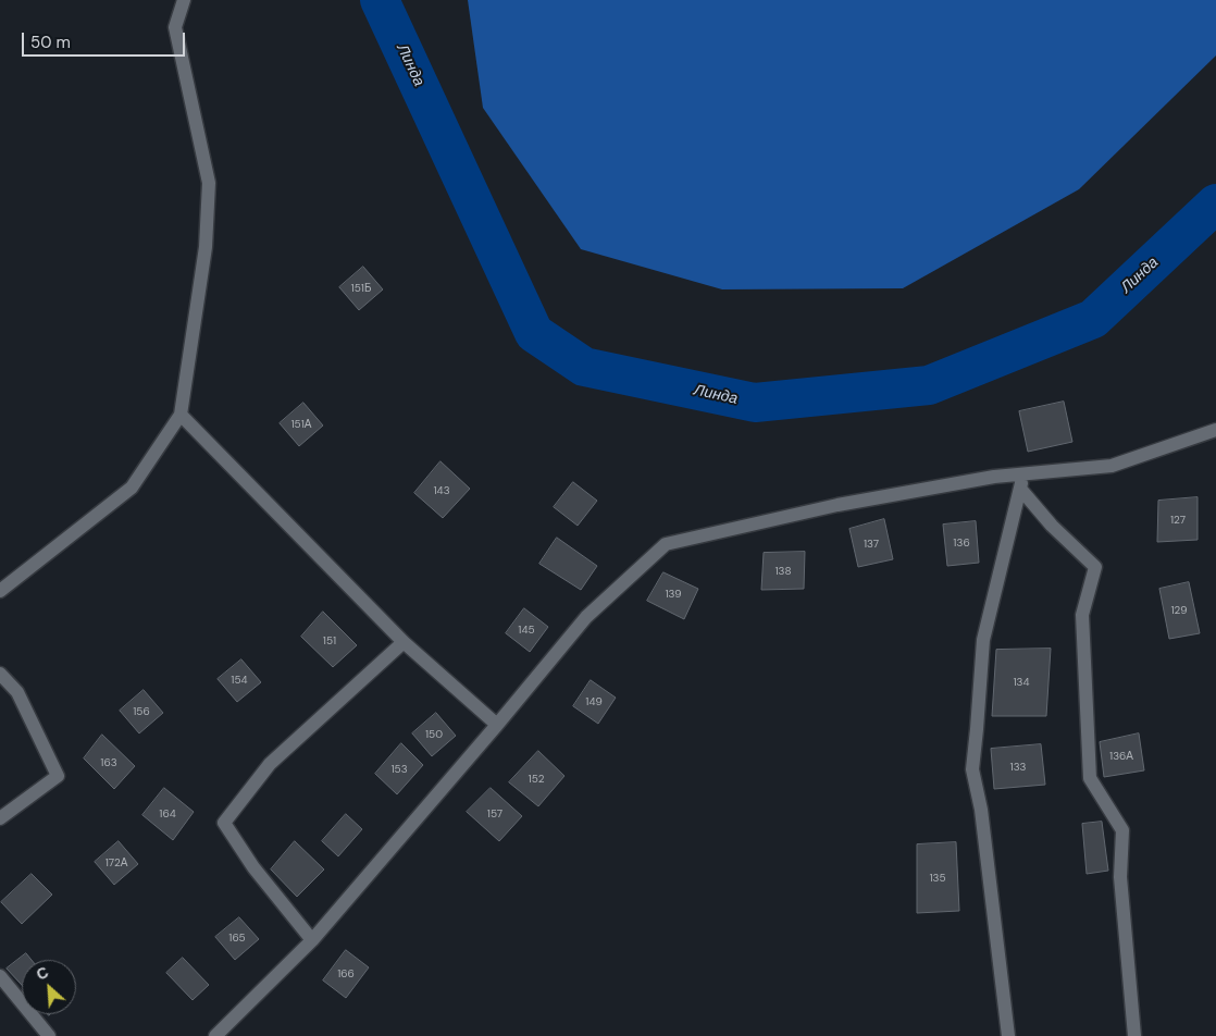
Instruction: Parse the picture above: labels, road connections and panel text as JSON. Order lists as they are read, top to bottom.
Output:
{
  "water": ["Линда"],
  "house_numbers": [
    "151Б",
    "151А",
    "143",
    "127",
    "136",
    "137",
    "138",
    "139",
    "129",
    "145",
    "151",
    "154",
    "134",
    "149",
    "156",
    "150",
    "136А",
    "163",
    "133",
    "153",
    "152",
    "164",
    "157",
    "172А",
    "135",
    "165",
    "166"
  ],
  "scale_bar": "50 m",
  "north": "top left"
}
